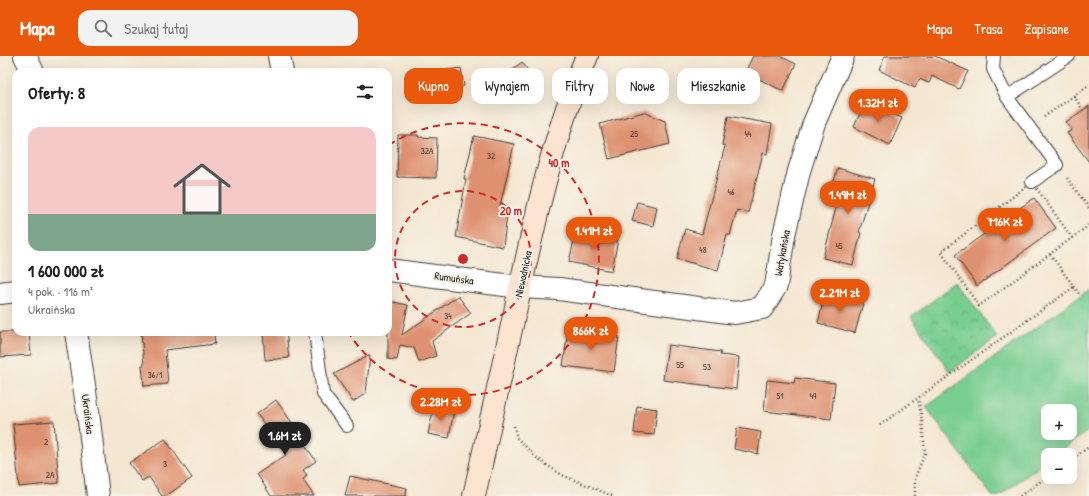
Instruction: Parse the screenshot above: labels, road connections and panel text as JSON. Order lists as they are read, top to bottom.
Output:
{
  "streets": {
    "street": [
      "Watykańska",
      "Niewodnicka",
      "Rumuńska",
      "Ukraińska"
    ]
  },
  "crossings": [
    ["Watykańska", "Niewodnicka"],
    ["Watykańska", "Rumuńska"],
    ["Niewodnicka", "Rumuńska"]
  ],
  "house_numbers": [
    "25",
    "44",
    "32A",
    "32",
    "46",
    "45",
    "48",
    "34",
    "55",
    "53",
    "36/1",
    "51",
    "49",
    "2",
    "3",
    "2A"
  ],
  "page": {
    "header": "Mapa",
    "search": "Szukaj tutaj",
    "nav": ["Mapa", "Trasa", "Zapisane"],
    "chip": [
      "Kupno",
      "Wynajem",
      "Filtry",
      "Nowe",
      "Mieszkanie"
    ],
    "heading": "Oferty: 8",
    "price": [
      "1.32M zł",
      "1.49M zł",
      "716K zł",
      "1.41M zł",
      "2.21M zł",
      "866K zł",
      "2.28M zł",
      "1.6M zł"
    ],
    "list": [
      {
        "name": "1 600 000 zł",
        "note": "4 pok. · 116 m² · Ukraińska"
      }
    ],
    "map_buttons": ["+", "−"]
  },
  "rings": ["40 m", "20 m"]
}
